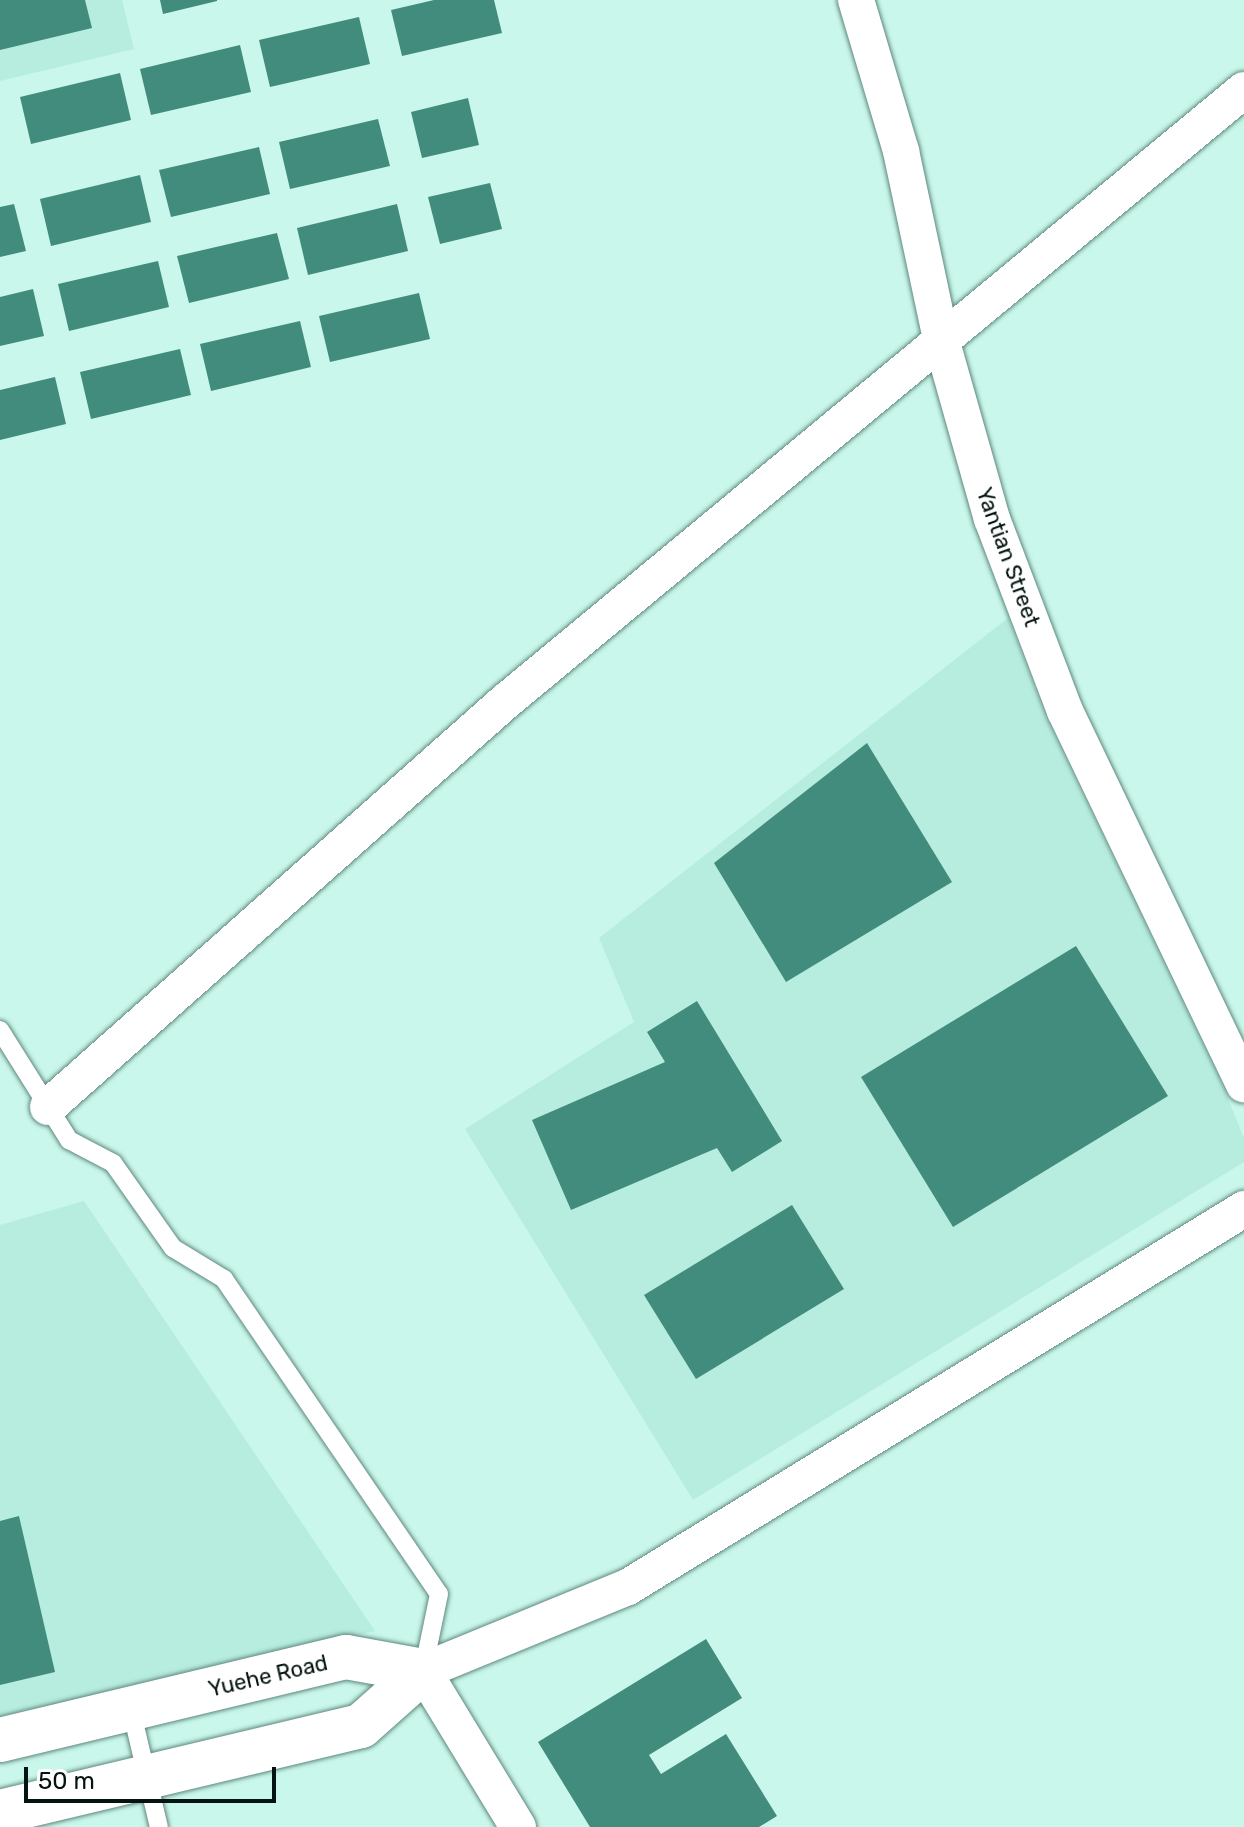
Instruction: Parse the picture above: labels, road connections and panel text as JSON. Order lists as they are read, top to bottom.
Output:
{
  "streets": {
    "street": ["Yantian Street", "Yuehe Road"]
  },
  "scale_bar": "50 m"
}
